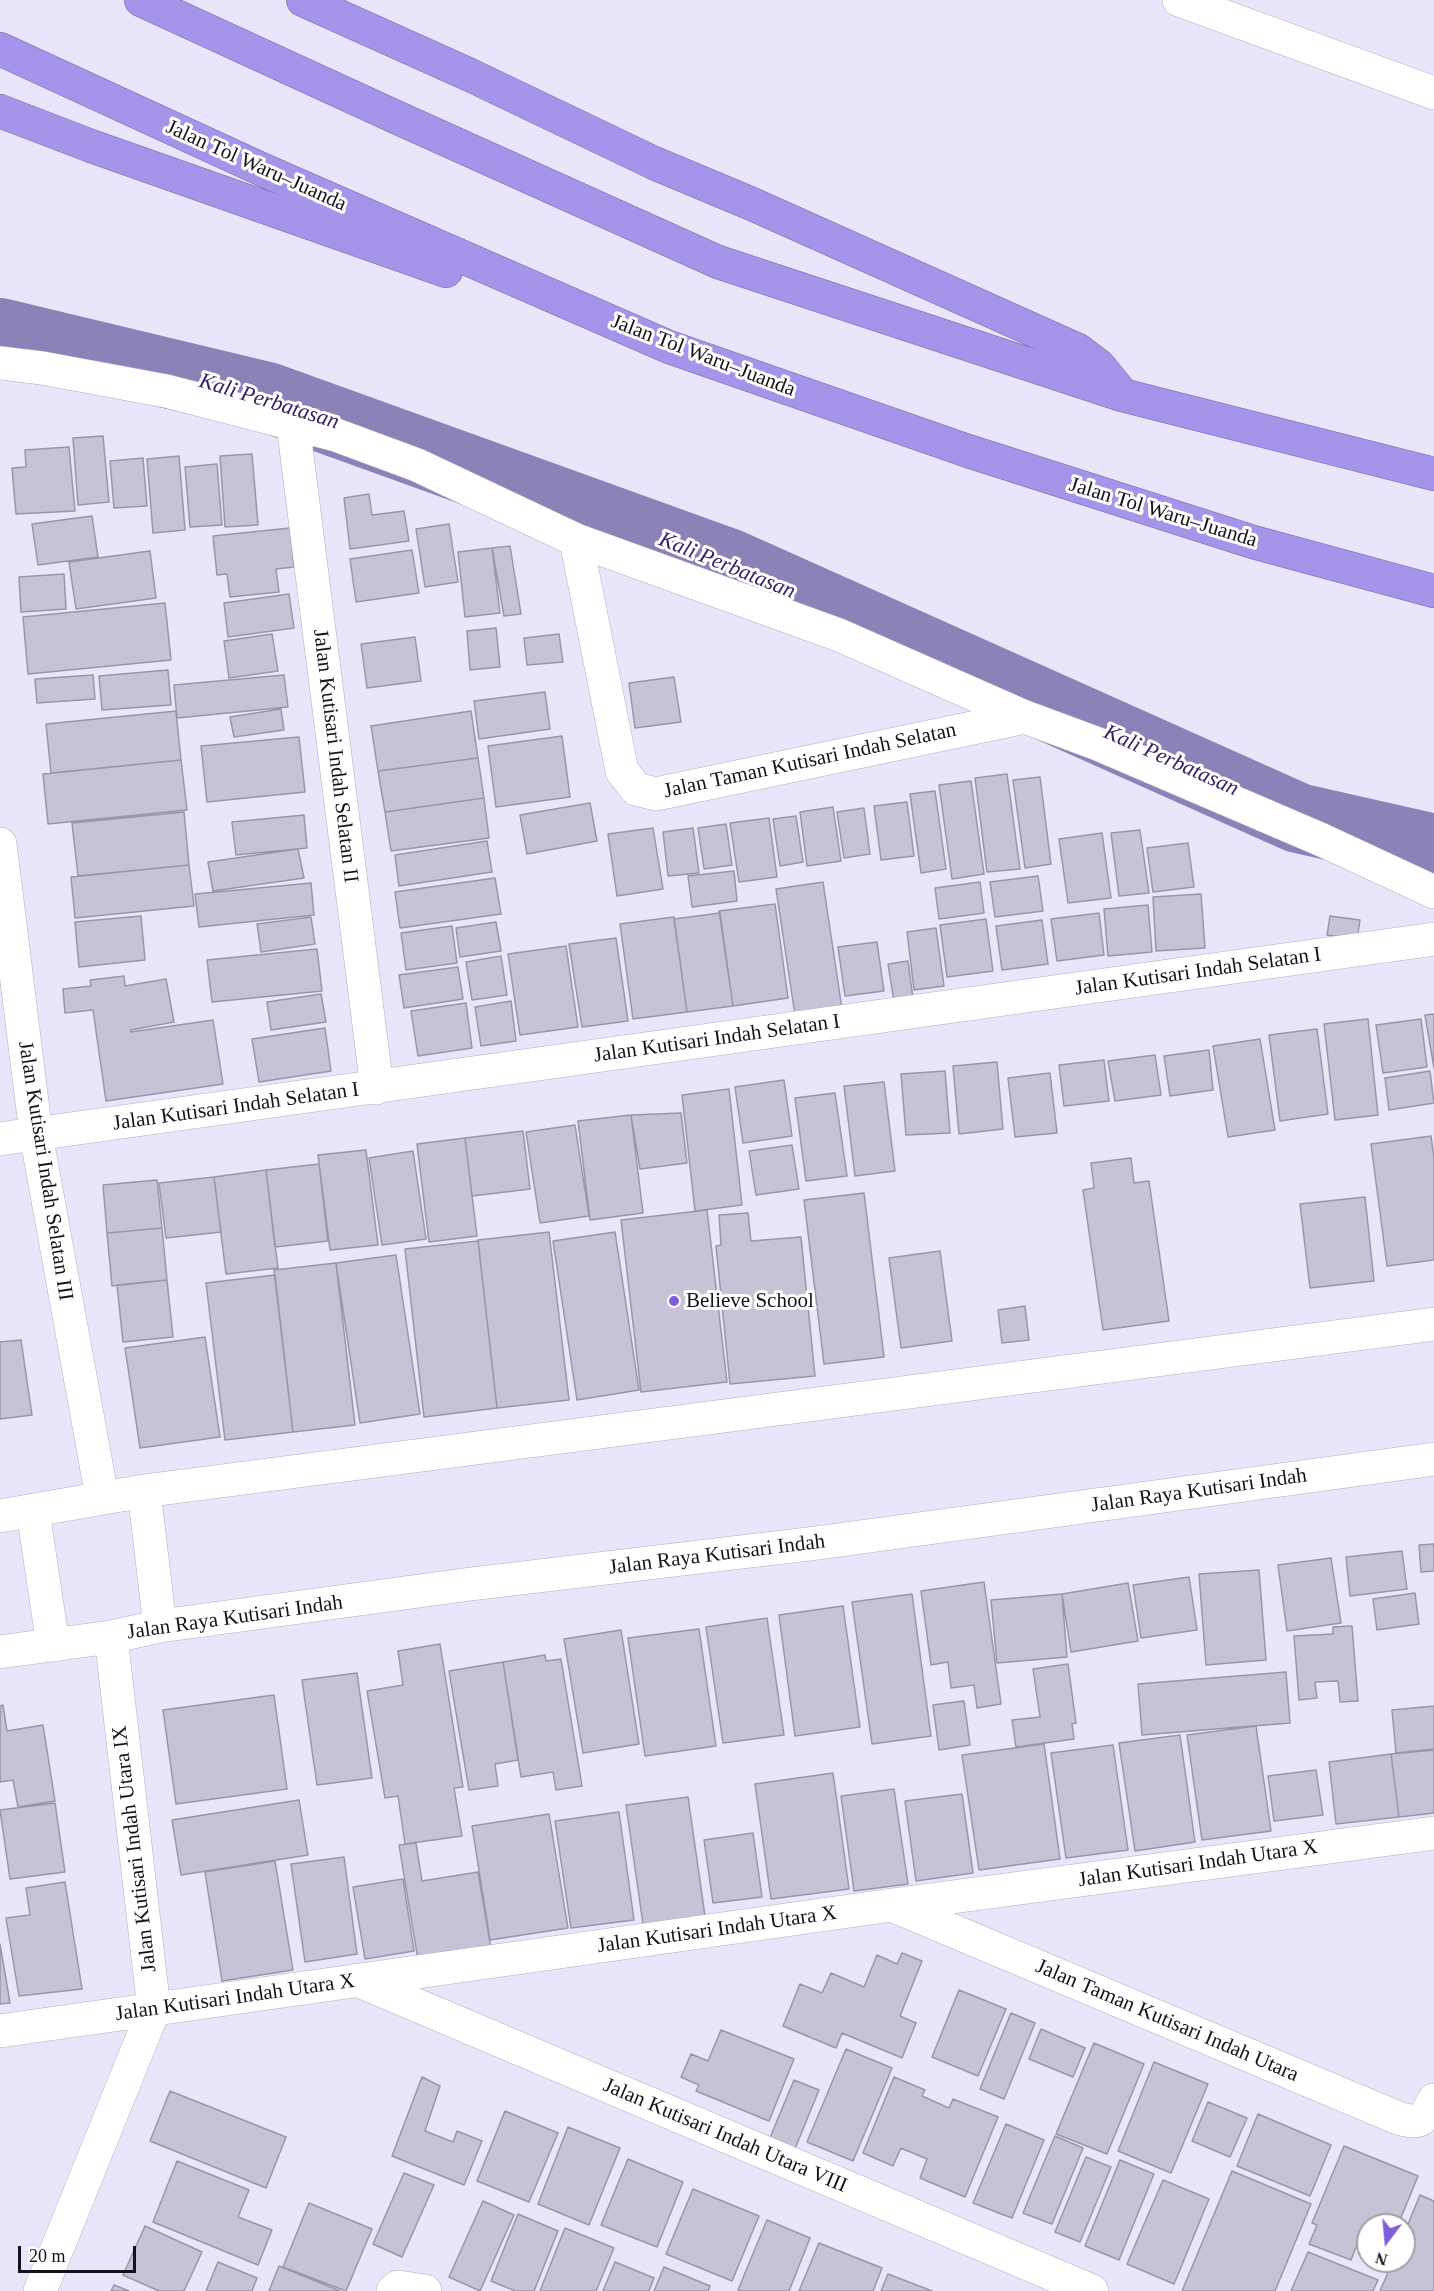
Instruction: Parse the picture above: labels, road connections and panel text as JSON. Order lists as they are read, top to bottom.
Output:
{
  "streets": {
    "highway": ["Jalan Tol Waru–Juanda"],
    "street": [
      "Jalan Kutisari Indah Selatan II",
      "Jalan Taman Kutisari Indah Selatan",
      "Jalan Kutisari Indah Selatan I",
      "Jalan Kutisari Indah Selatan III",
      "Jalan Raya Kutisari Indah",
      "Jalan Kutisari Indah Utara IX",
      "Jalan Kutisari Indah Utara X",
      "Jalan Taman Kutisari Indah Utara",
      "Jalan Kutisari Indah Utara VIII"
    ]
  },
  "crossings": [
    ["Jalan Kutisari Indah Selatan II", "Jalan Taman Kutisari Indah Selatan"],
    ["Jalan Kutisari Indah Selatan II", "Jalan Kutisari Indah Selatan I"],
    ["Jalan Kutisari Indah Selatan I", "Jalan Kutisari Indah Selatan III"],
    ["Jalan Raya Kutisari Indah", "Jalan Kutisari Indah Utara IX"],
    ["Jalan Kutisari Indah Utara IX", "Jalan Kutisari Indah Utara X"],
    ["Jalan Kutisari Indah Utara X", "Jalan Taman Kutisari Indah Utara"],
    ["Jalan Kutisari Indah Utara X", "Jalan Kutisari Indah Utara VIII"]
  ],
  "water": ["Kali Perbatasan"],
  "places": ["Believe School"],
  "scale_bar": "20 m",
  "north": "bottom"
}
